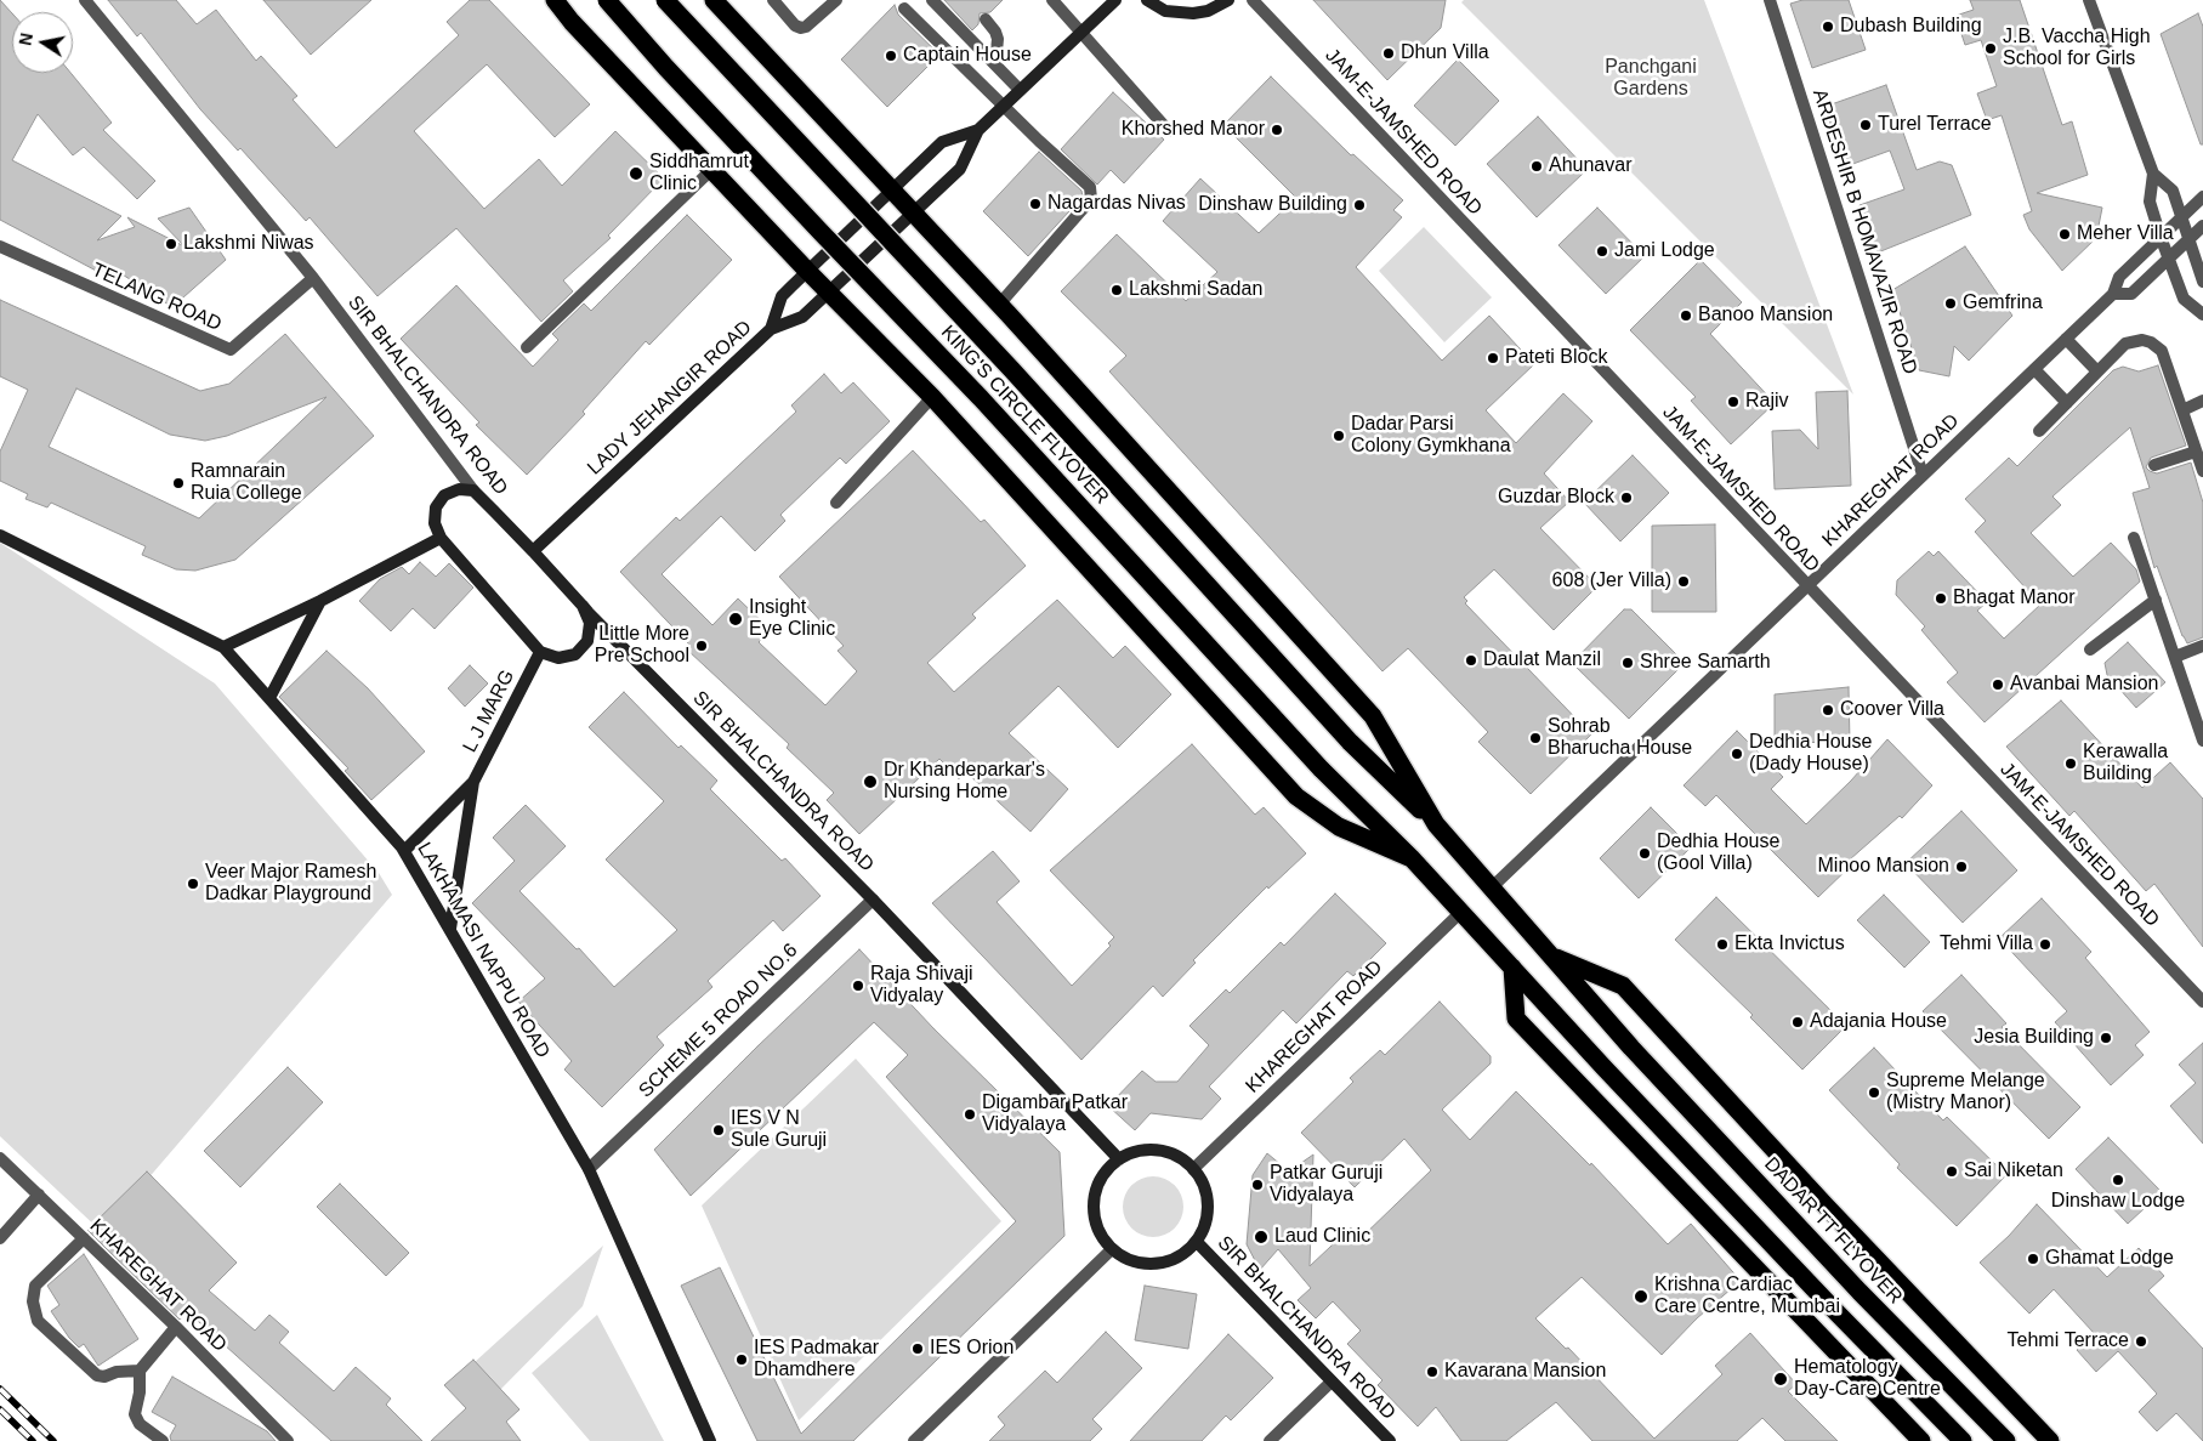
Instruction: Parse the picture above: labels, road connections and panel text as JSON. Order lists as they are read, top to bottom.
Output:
{
  "streets": {
    "highway": ["KING'S CIRCLE FLYOVER", "DADAR TT FLYOVER"],
    "street": [
      "JAM-E-JAMSHED ROAD",
      "ARDESHIR B HOMAVAZIR ROAD",
      "TELANG ROAD",
      "SIR BHALCHANDRA ROAD",
      "LADY JEHANGIR ROAD",
      "KHAREGHAT ROAD",
      "L J MARG",
      "LAKHAMASI NAPPU ROAD",
      "SCHEME 5 ROAD NO.6"
    ]
  },
  "crossings": [
    ["JAM-E-JAMSHED ROAD", "KHAREGHAT ROAD"],
    ["ARDESHIR B HOMAVAZIR ROAD", "KHAREGHAT ROAD"],
    ["TELANG ROAD", "SIR BHALCHANDRA ROAD"],
    ["SIR BHALCHANDRA ROAD", "LADY JEHANGIR ROAD"],
    ["SIR BHALCHANDRA ROAD", "KHAREGHAT ROAD"],
    ["SIR BHALCHANDRA ROAD", "SCHEME 5 ROAD NO.6"],
    ["KING'S CIRCLE FLYOVER", "KHAREGHAT ROAD"],
    ["KING'S CIRCLE FLYOVER", "DADAR TT FLYOVER"],
    ["KHAREGHAT ROAD", "DADAR TT FLYOVER"],
    ["L J MARG", "LAKHAMASI NAPPU ROAD"],
    ["LAKHAMASI NAPPU ROAD", "SCHEME 5 ROAD NO.6"]
  ],
  "parks": ["Panchgani Gardens"],
  "places": [
    "Dubash Building",
    "J.B. Vaccha High School for Girls",
    "Dhun Villa",
    "Captain House",
    "Turel Terrace",
    "Khorshed Manor",
    "Ahunavar",
    "Siddhamrut Clinic",
    "Nagardas Nivas",
    "Dinshaw Building",
    "Meher Villa",
    "Lakshmi Niwas",
    "Jami Lodge",
    "Lakshmi Sadan",
    "Gemfrina",
    "Banoo Mansion",
    "Pateti Block",
    "Rajiv",
    "Dadar Parsi Colony Gymkhana",
    "Ramnarain Ruia College",
    "Guzdar Block",
    "608 (Jer Villa)",
    "Bhagat Manor",
    "Insight Eye Clinic",
    "Little More Pre School",
    "Daulat Manzil",
    "Shree Samarth",
    "Avanbai Mansion",
    "Coover Villa",
    "Sohrab Bharucha House",
    "Dedhia House (Dady House)",
    "Kerawalla Building",
    "Dr Khandeparkar's Nursing Home",
    "Dedhia House (Gool Villa)",
    "Minoo Mansion",
    "Veer Major Ramesh Dadkar Playground",
    "Ekta Invictus",
    "Tehmi Villa",
    "Raja Shivaji Vidyalay",
    "Adajania House",
    "Jesia Building",
    "Supreme Melange (Mistry Manor)",
    "Digambar Patkar Vidyalaya",
    "IES V N Sule Guruji",
    "Sai Niketan",
    "Dinshaw Lodge",
    "Patkar Guruji Vidyalaya",
    "Laud Clinic",
    "Ghamat Lodge",
    "Krishna Cardiac Care Centre, Mumbai",
    "Tehmi Terrace",
    "IES Orion",
    "IES Padmakar Dhamdhere",
    "Kavarana Mansion",
    "Hematology Day-Care Centre"
  ],
  "north": "left"
}
